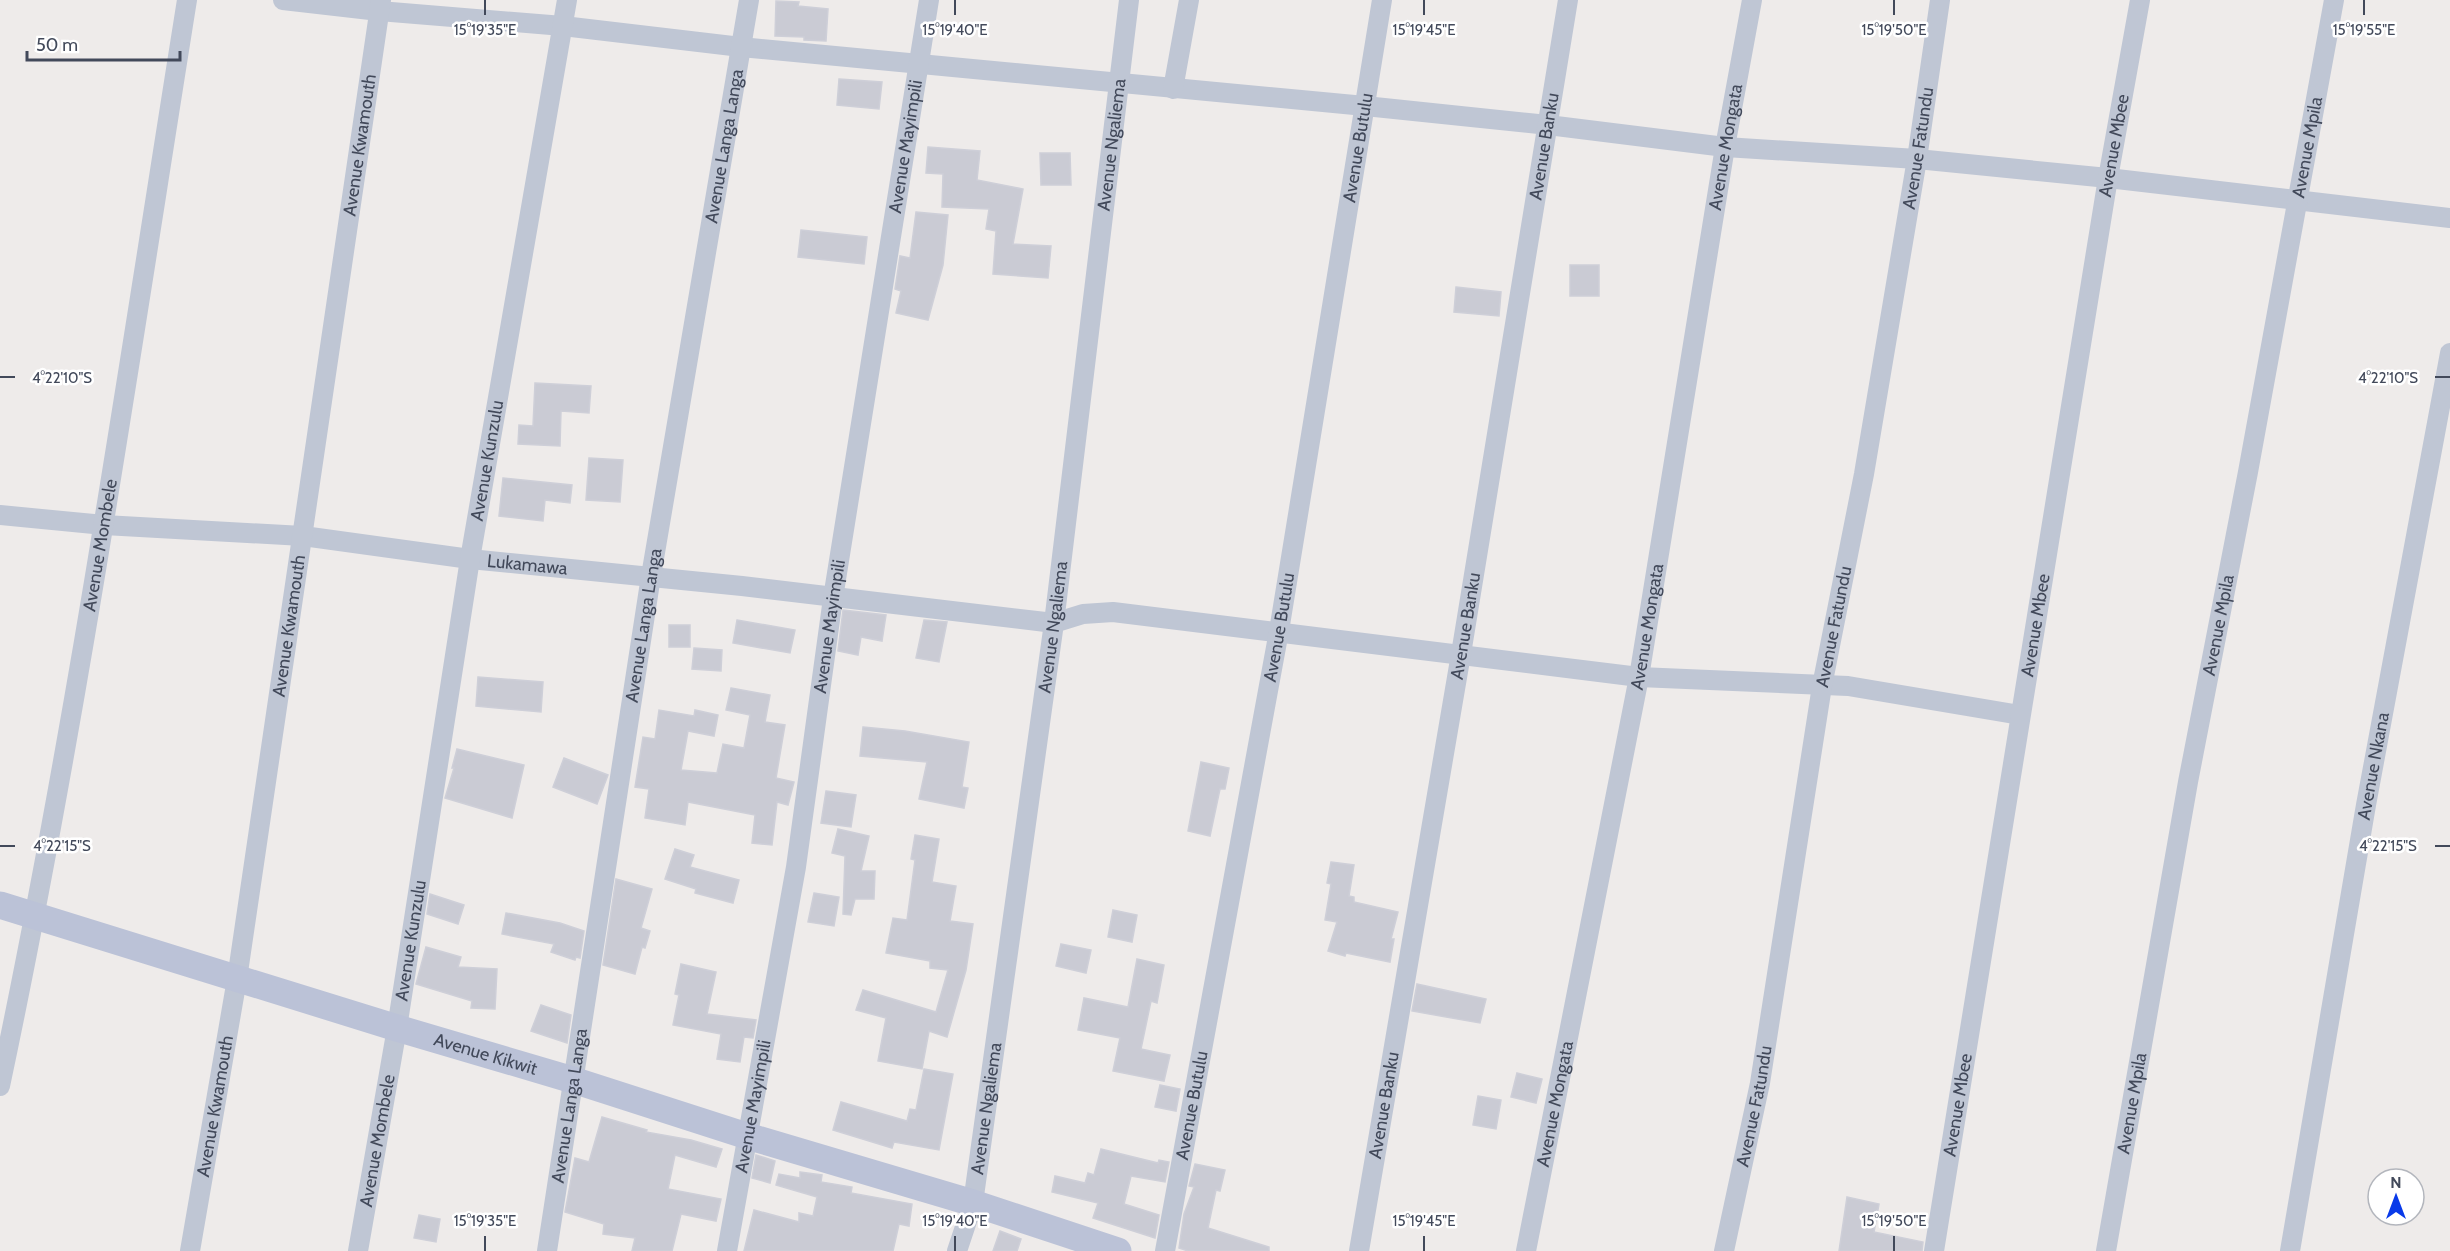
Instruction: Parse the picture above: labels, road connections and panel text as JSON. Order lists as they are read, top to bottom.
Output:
{
  "streets": {
    "main road": ["Avenue Kikwit"],
    "street": [
      "Avenue Kwamouth",
      "Avenue Langa Langa",
      "Avenue Ngaliema",
      "Avenue Mayimpili",
      "Avenue Banku",
      "Avenue Mbee",
      "Avenue Butulu",
      "Avenue Mongata",
      "Avenue Fatundu",
      "Avenue Mpila",
      "Avenue Kunzulu",
      "Avenue Mombele",
      "Lukamawa",
      "Avenue Nkana"
    ]
  },
  "crossings": [
    ["Avenue Kwamouth", "Lukamawa"],
    ["Avenue Kwamouth", "Avenue Kikwit"],
    ["Avenue Langa Langa", "Lukamawa"],
    ["Avenue Langa Langa", "Avenue Kikwit"],
    ["Avenue Ngaliema", "Lukamawa"],
    ["Avenue Ngaliema", "Avenue Kikwit"],
    ["Avenue Mayimpili", "Lukamawa"],
    ["Avenue Mayimpili", "Avenue Kikwit"],
    ["Avenue Kunzulu", "Avenue Mombele"],
    ["Avenue Kunzulu", "Lukamawa"],
    ["Avenue Kunzulu", "Avenue Kikwit"],
    ["Avenue Mombele", "Lukamawa"],
    ["Avenue Mombele", "Avenue Kikwit"]
  ],
  "scale_bar": "50 m",
  "north": "top",
  "coordinates": [
    "15°19'35\"E",
    "15°19'40\"E",
    "15°19'45\"E",
    "15°19'50\"E",
    "15°19'55\"E",
    "4°22'10\"S",
    "4°22'15\"S"
  ]
}
